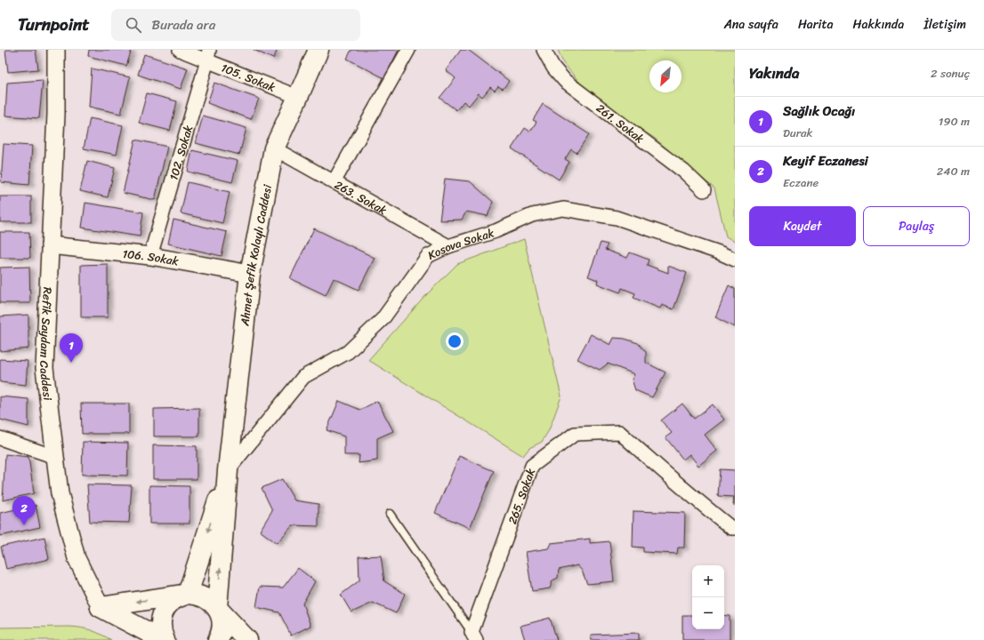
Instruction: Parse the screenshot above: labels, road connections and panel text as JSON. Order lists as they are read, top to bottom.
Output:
{
  "streets": {
    "main road": ["Ahmet Şefik Kolaylı Caddesi"],
    "street": [
      "105. Sokak",
      "261. Sokak",
      "102. Sokak",
      "263. Sokak",
      "Kosova Sokak",
      "106. Sokak",
      "Refik Saydam Caddesi",
      "265. Sokak"
    ]
  },
  "crossings": [
    ["105. Sokak", "102. Sokak"],
    ["105. Sokak", "Ahmet Şefik Kolaylı Caddesi"],
    ["102. Sokak", "106. Sokak"],
    ["263. Sokak", "Kosova Sokak"],
    ["263. Sokak", "Ahmet Şefik Kolaylı Caddesi"],
    ["Kosova Sokak", "Ahmet Şefik Kolaylı Caddesi"],
    ["Ahmet Şefik Kolaylı Caddesi", "106. Sokak"],
    ["106. Sokak", "Refik Saydam Caddesi"]
  ],
  "north": "bottom left",
  "page": {
    "header": "Turnpoint",
    "search": "Burada ara",
    "nav": [
      "Ana sayfa",
      "Harita",
      "Hakkında",
      "İletişim"
    ],
    "heading": ["Yakında", "2 sonuç"],
    "list": [
      {
        "mark": "1",
        "name": "Sağlık Ocağı",
        "note": "Durak",
        "value": "190 m"
      },
      {
        "mark": "2",
        "name": "Keyif Eczanesi",
        "note": "Eczane",
        "value": "240 m"
      }
    ],
    "buttons": ["Kaydet", "Paylaş"],
    "pins": ["1", "2"],
    "map_buttons": ["+", "−"]
  }
}
